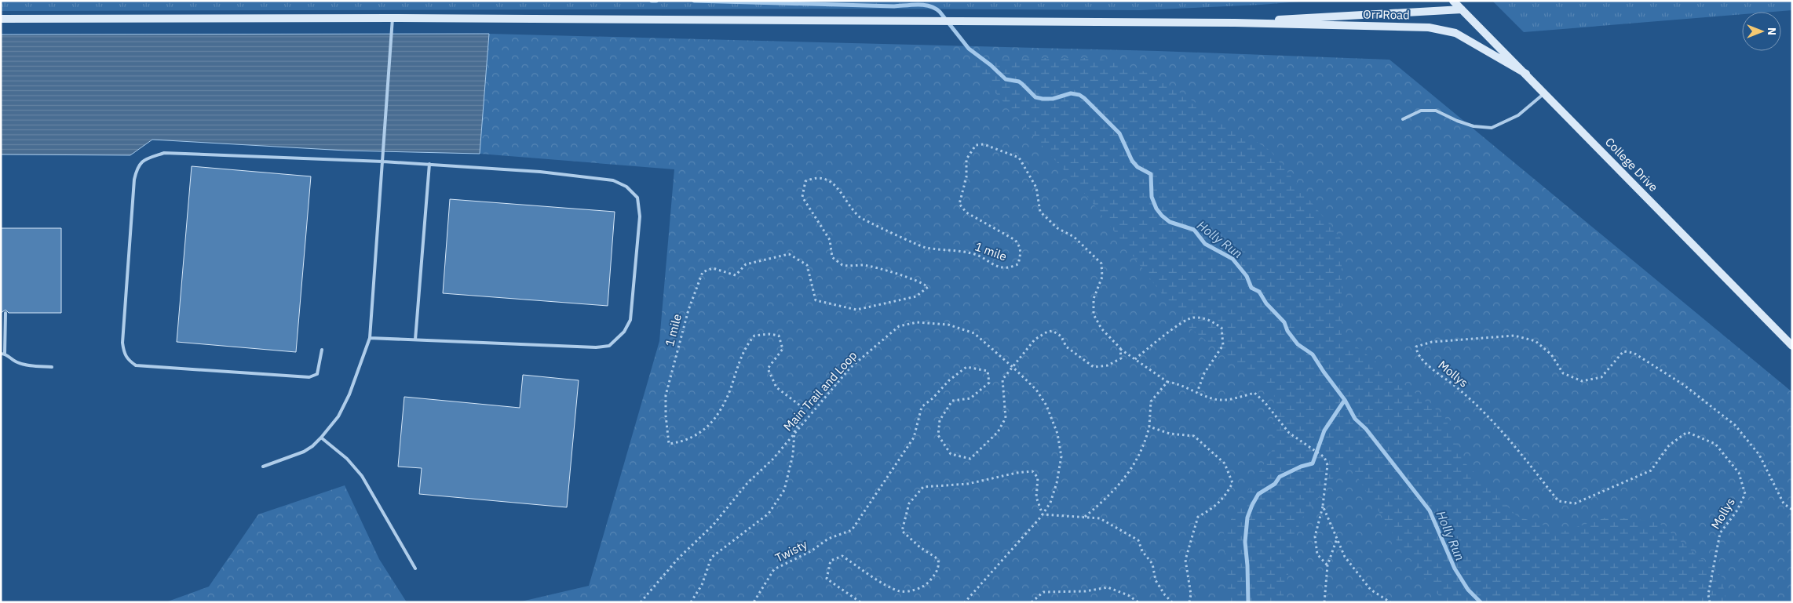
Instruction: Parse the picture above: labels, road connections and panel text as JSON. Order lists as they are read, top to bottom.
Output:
{
  "streets": {
    "street": ["Orr Road", "College Drive"],
    "path": [
      "1 mile",
      "Mollys",
      "Main Trail and Loop",
      "Twisty"
    ]
  },
  "crossings": [
    ["Orr Road", "College Drive"],
    ["1 mile", "Main Trail and Loop"],
    ["Main Trail and Loop", "Twisty"]
  ],
  "water": ["Holly Run"],
  "north": "right"
}
